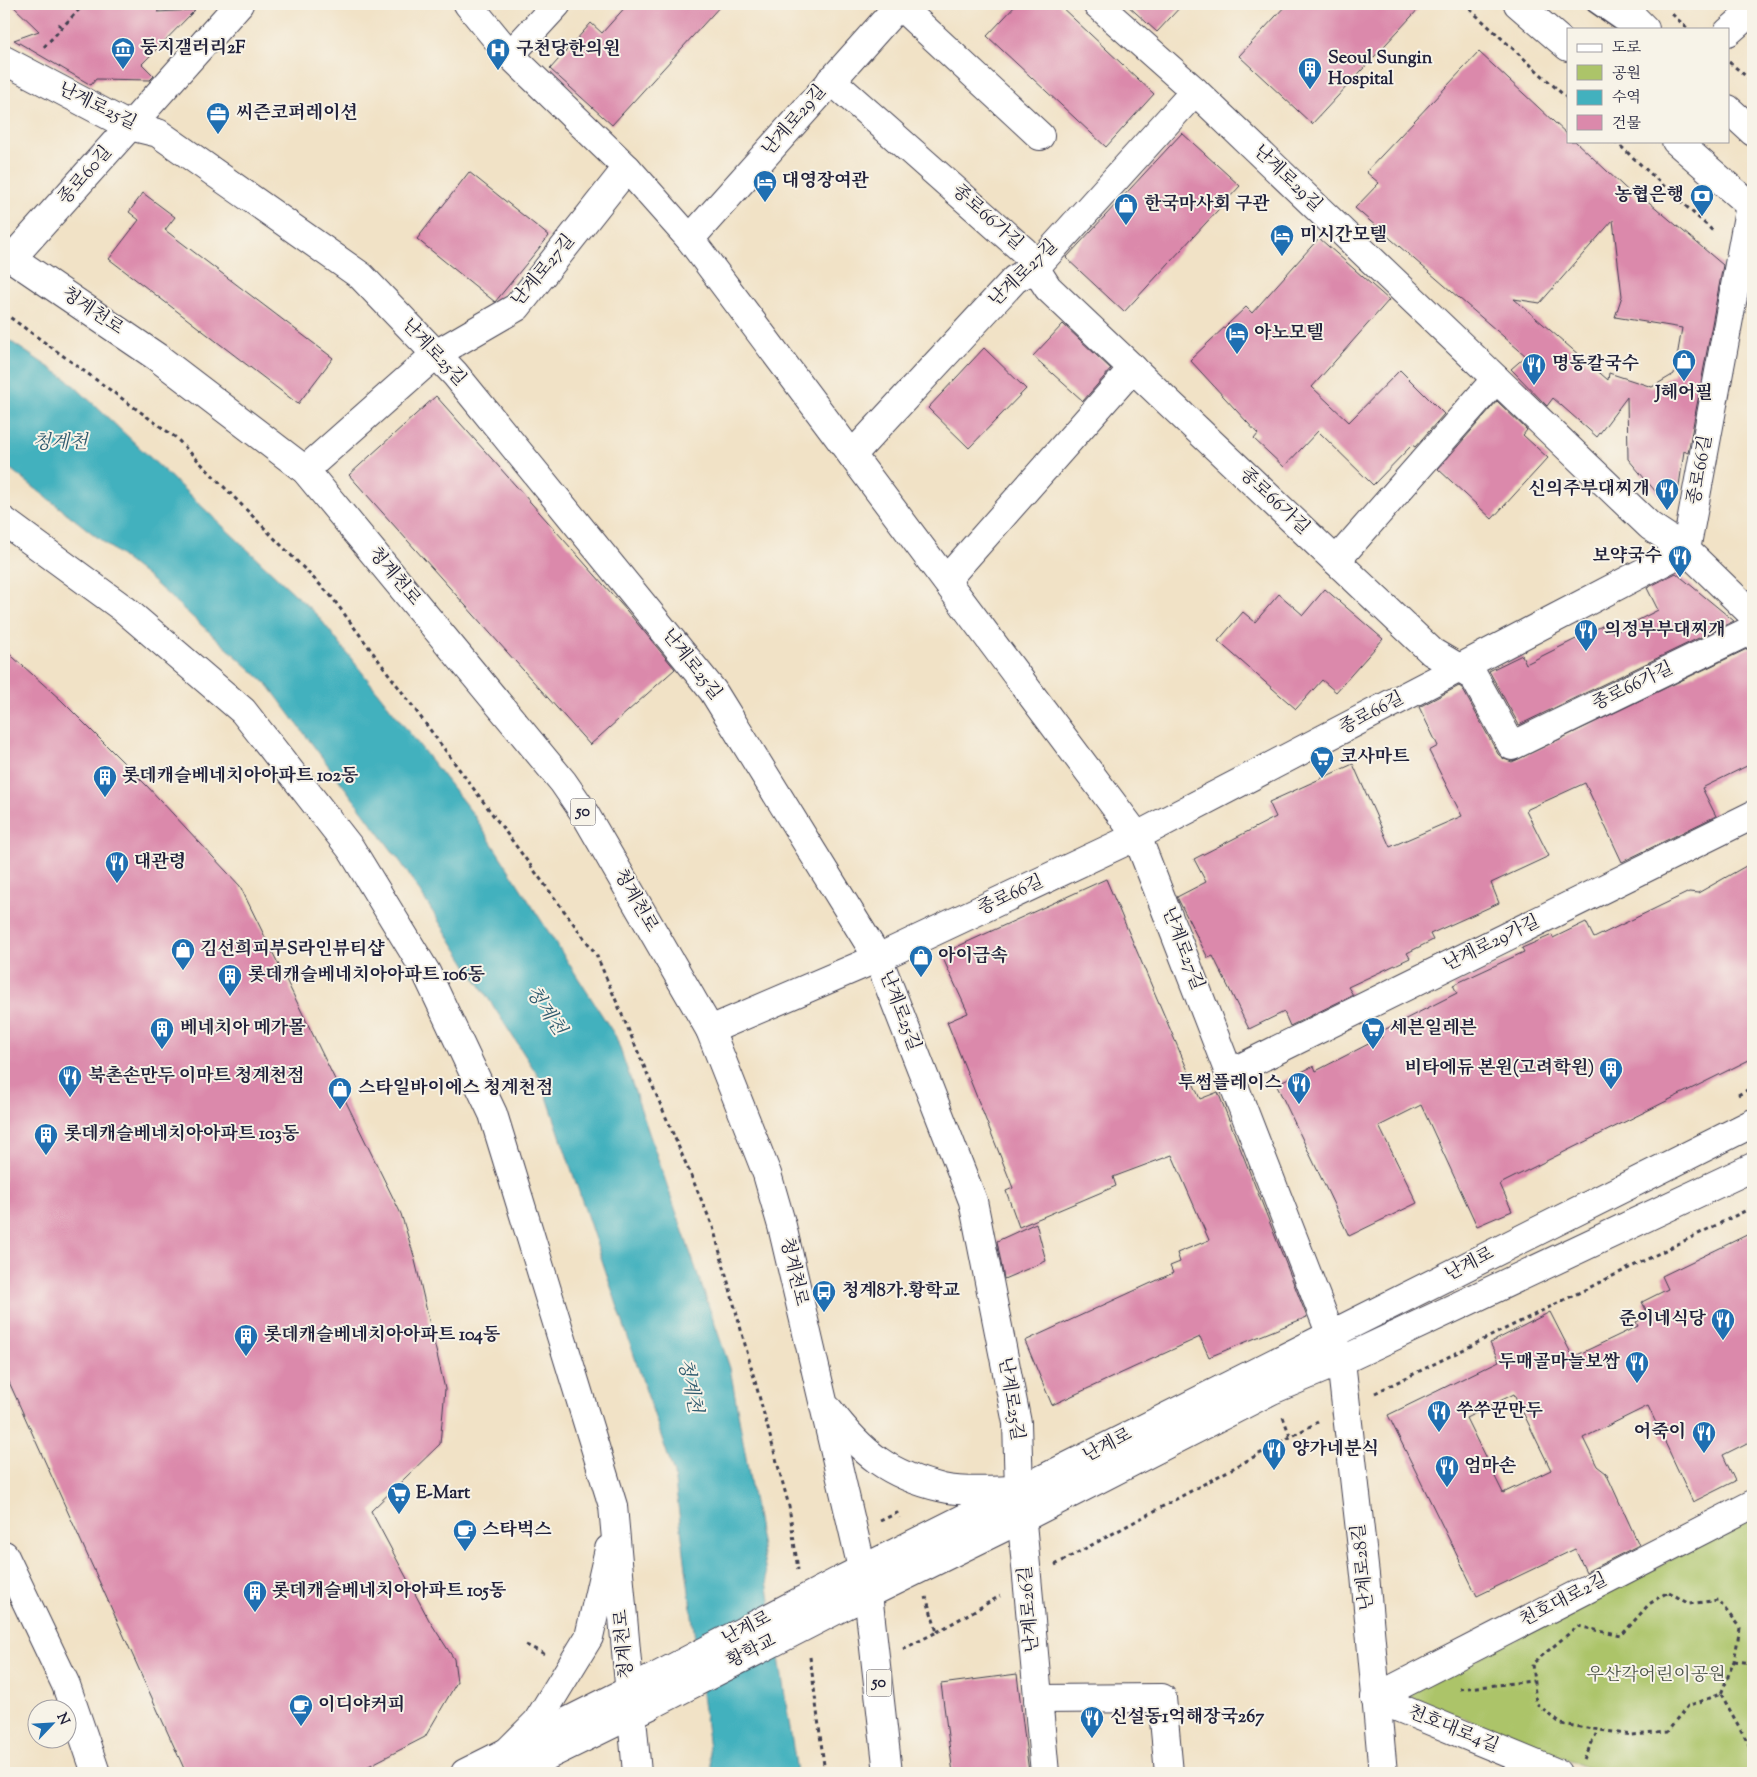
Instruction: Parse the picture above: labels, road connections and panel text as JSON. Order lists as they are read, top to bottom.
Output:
{
  "streets": {
    "street": [
      "난계로25길",
      "난계로29길",
      "종로60길",
      "종로66가길",
      "난계로27길",
      "청계천로",
      "종로66길",
      "50",
      "난계로29가길",
      "난계로",
      "난계로28길",
      "천호대로2길",
      "난계로26길",
      "황학교",
      "천호대로4길"
    ]
  },
  "crossings": [
    ["난계로25길", "종로60길"],
    ["난계로25길", "난계로27길"],
    ["난계로25길", "종로66길"],
    ["난계로25길", "난계로"],
    ["난계로25길", "난계로26길"],
    ["난계로29길", "종로66가길"],
    ["난계로29길", "난계로27길"],
    ["난계로29길", "종로66길"],
    ["종로60길", "청계천로"],
    ["종로66가길", "난계로27길"],
    ["종로66가길", "종로66길"],
    ["난계로27길", "청계천로"],
    ["난계로27길", "종로66길"],
    ["난계로27길", "난계로29가길"],
    ["난계로27길", "난계로"],
    ["난계로27길", "난계로28길"],
    ["청계천로", "종로66길"],
    ["청계천로", "난계로"],
    ["청계천로", "황학교"],
    ["난계로", "난계로28길"],
    ["난계로", "난계로26길"],
    ["난계로", "황학교"],
    ["난계로28길", "천호대로2길"],
    ["난계로28길", "천호대로4길"],
    ["천호대로2길", "천호대로4길"]
  ],
  "water": ["청계천"],
  "parks": ["우산각어린이공원"],
  "places": {
    "museum": ["둥지갤러리2F"],
    "hospital": ["구천당한의원"],
    "building": [
      "Seoul Sungin Hospital",
      "롯데캐슬베네치아아파트 102동",
      "롯데캐슬베네치아아파트 106동",
      "베네치아 메가몰",
      "비타에듀 본원(고려학원)",
      "롯데캐슬베네치아아파트 103동",
      "롯데캐슬베네치아아파트 104동",
      "롯데캐슬베네치아아파트 105동"
    ],
    "office": ["씨즌코퍼레이션"],
    "hotel": ["대영장여관", "미시간모텔", "아노모텔"],
    "bank": ["농협은행"],
    "shop": [
      "한국마사회 구관",
      "J헤어필",
      "김선희피부S라인뷰티샵",
      "아이금속",
      "스타일바이에스 청계천점"
    ],
    "restaurant": [
      "명동칼국수",
      "신의주부대찌개",
      "보약국수",
      "의정부부대찌개",
      "대관령",
      "북촌손만두 이마트 청계천점",
      "투썸플레이스",
      "준이네식당",
      "두매골마늘보쌈",
      "쑤쑤꾼만두",
      "어죽이",
      "양가네분식",
      "엄마손",
      "신설동1억해장국267"
    ],
    "supermarket": ["코사마트", "세븐일레븐", "E-Mart"],
    "bus stop": ["청계8가.황학교"],
    "cafe": ["스타벅스", "이디야커피"]
  },
  "legend": [
    "도로",
    "공원",
    "수역",
    "건물"
  ],
  "north": "top right"
}
